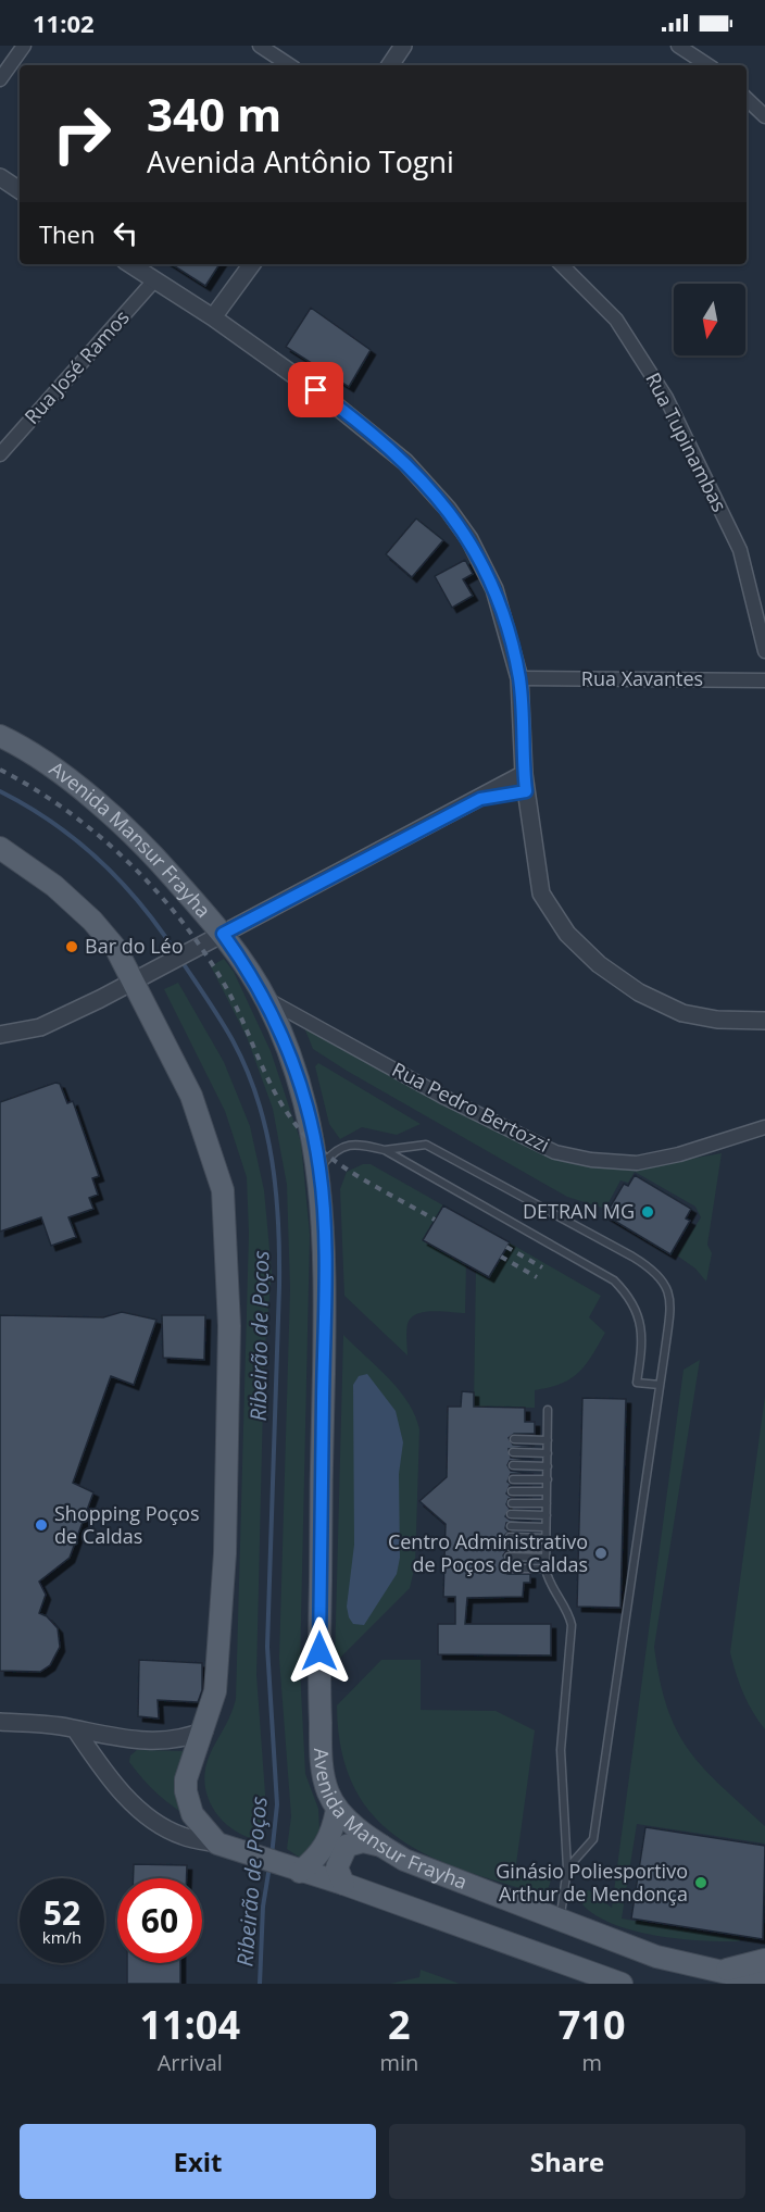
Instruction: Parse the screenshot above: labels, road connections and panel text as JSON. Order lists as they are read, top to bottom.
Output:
{
  "streets": {
    "main road": ["Avenida Mansur Frayha"],
    "street": [
      "Rua José Ramos",
      "Rua Tupinambas",
      "Rua Xavantes",
      "Rua Pedro Bertozzi"
    ]
  },
  "crossings": [
    ["Avenida Mansur Frayha", "Rua Pedro Bertozzi"]
  ],
  "water": ["Ribeirão de Poços"],
  "places": [
    "Bar do Léo",
    "DETRAN MG",
    "Shopping Poços de Caldas",
    "Centro Administrativo de Poços de Caldas",
    "Ginásio Poliesportivo Arthur de Mendonça"
  ],
  "north": "bottom",
  "page": {
    "status": "11:02",
    "turn": ["340 m", "Avenida Antônio Togni"],
    "then": "Then",
    "speed": "52 km/h",
    "limit": "60",
    "eta": [
      "11:04",
      "Arrival",
      "2",
      "min",
      "710",
      "m"
    ],
    "buttons": ["Exit", "Share"]
  }
}
